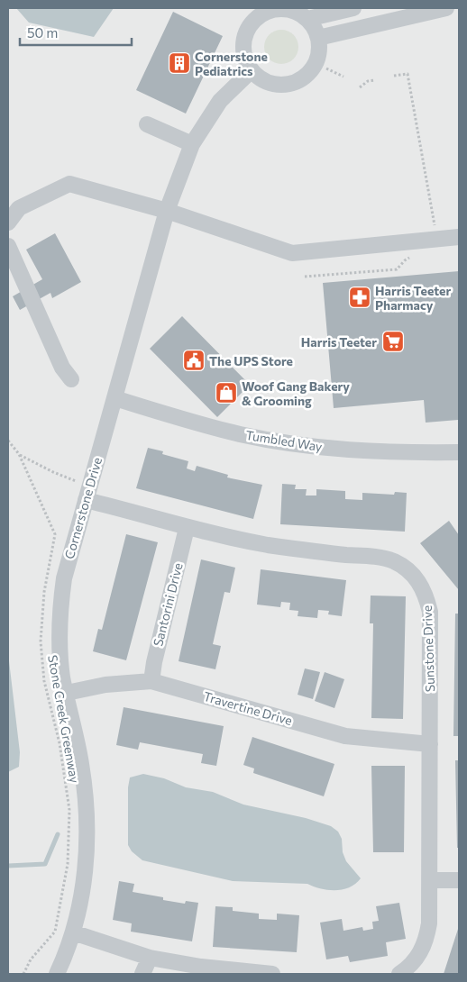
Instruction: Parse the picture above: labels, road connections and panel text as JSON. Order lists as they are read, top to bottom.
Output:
{
  "streets": {
    "street": [
      "Tumbled Way",
      "Cornerstone Drive",
      "Santorini Drive",
      "Sunstone Drive",
      "Travertine Drive"
    ],
    "path": ["Stone Creek Greenway"]
  },
  "crossings": [
    ["Tumbled Way", "Cornerstone Drive"],
    ["Cornerstone Drive", "Sunstone Drive"],
    ["Cornerstone Drive", "Travertine Drive"],
    ["Santorini Drive", "Sunstone Drive"],
    ["Santorini Drive", "Travertine Drive"],
    ["Sunstone Drive", "Travertine Drive"]
  ],
  "places": {
    "building": ["Cornerstone Pediatrics"],
    "pharmacy": ["Harris Teeter Pharmacy"],
    "supermarket": ["Harris Teeter"],
    "public building": ["The UPS Store"],
    "shop": ["Woof Gang Bakery & Grooming"]
  },
  "scale_bar": "50 m"
}
